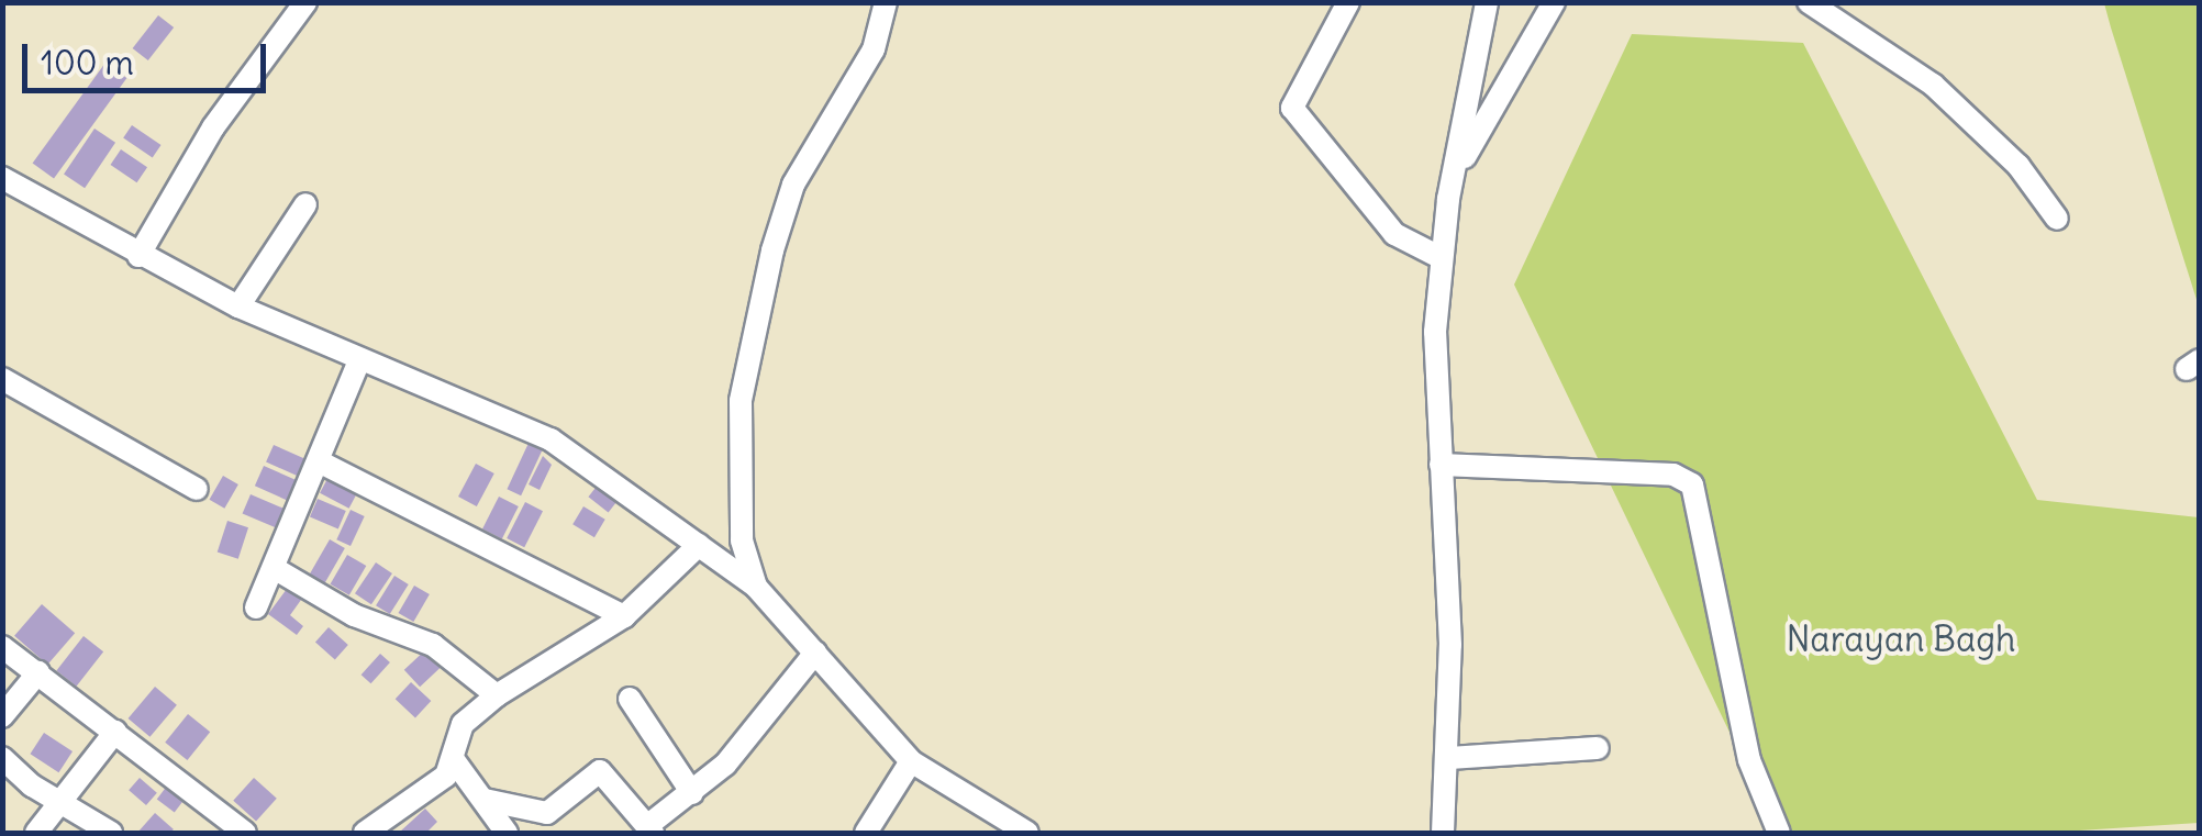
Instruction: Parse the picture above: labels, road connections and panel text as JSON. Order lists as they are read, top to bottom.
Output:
{
  "parks": ["Narayan Bagh"],
  "scale_bar": "100 m"
}
